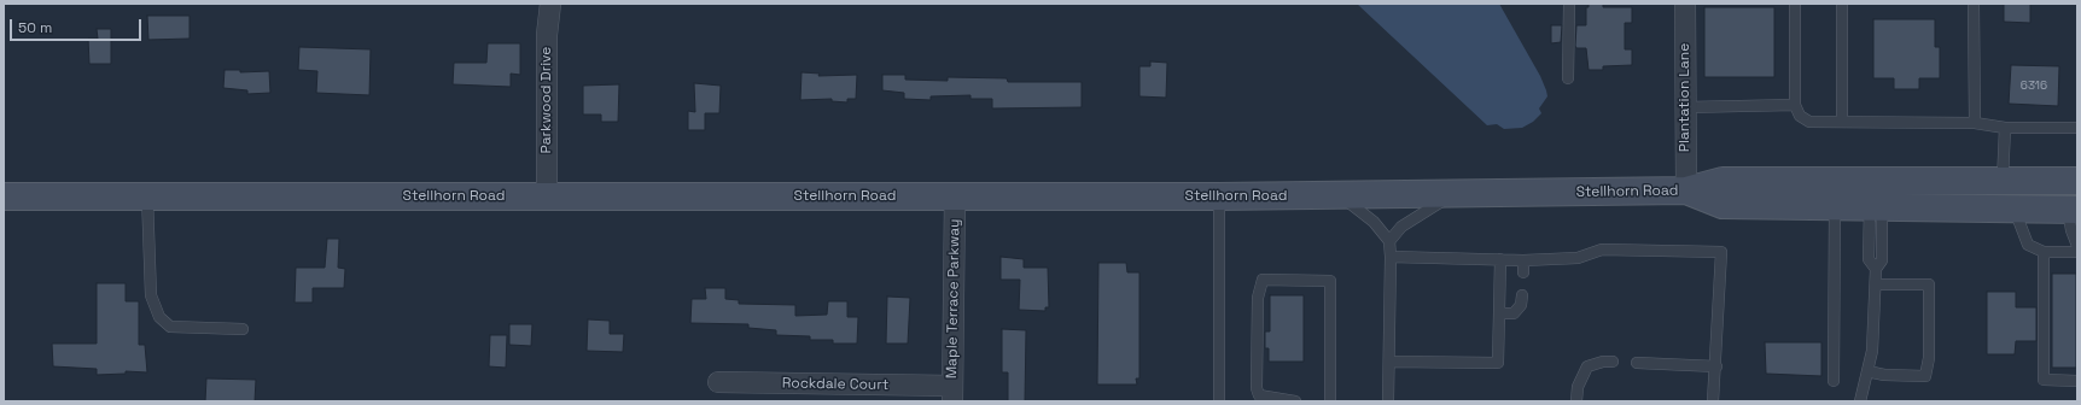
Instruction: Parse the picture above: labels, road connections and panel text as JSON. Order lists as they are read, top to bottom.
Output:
{
  "streets": {
    "main road": ["Stellhorn Road"],
    "street": [
      "Plantation Lane",
      "Parkwood Drive",
      "Maple Terrace Parkway",
      "Rockdale Court"
    ]
  },
  "crossings": [
    ["Plantation Lane", "Stellhorn Road"],
    ["Parkwood Drive", "Stellhorn Road"],
    ["Stellhorn Road", "Maple Terrace Parkway"],
    ["Maple Terrace Parkway", "Rockdale Court"]
  ],
  "house_numbers": ["6316"],
  "scale_bar": "50 m"
}
